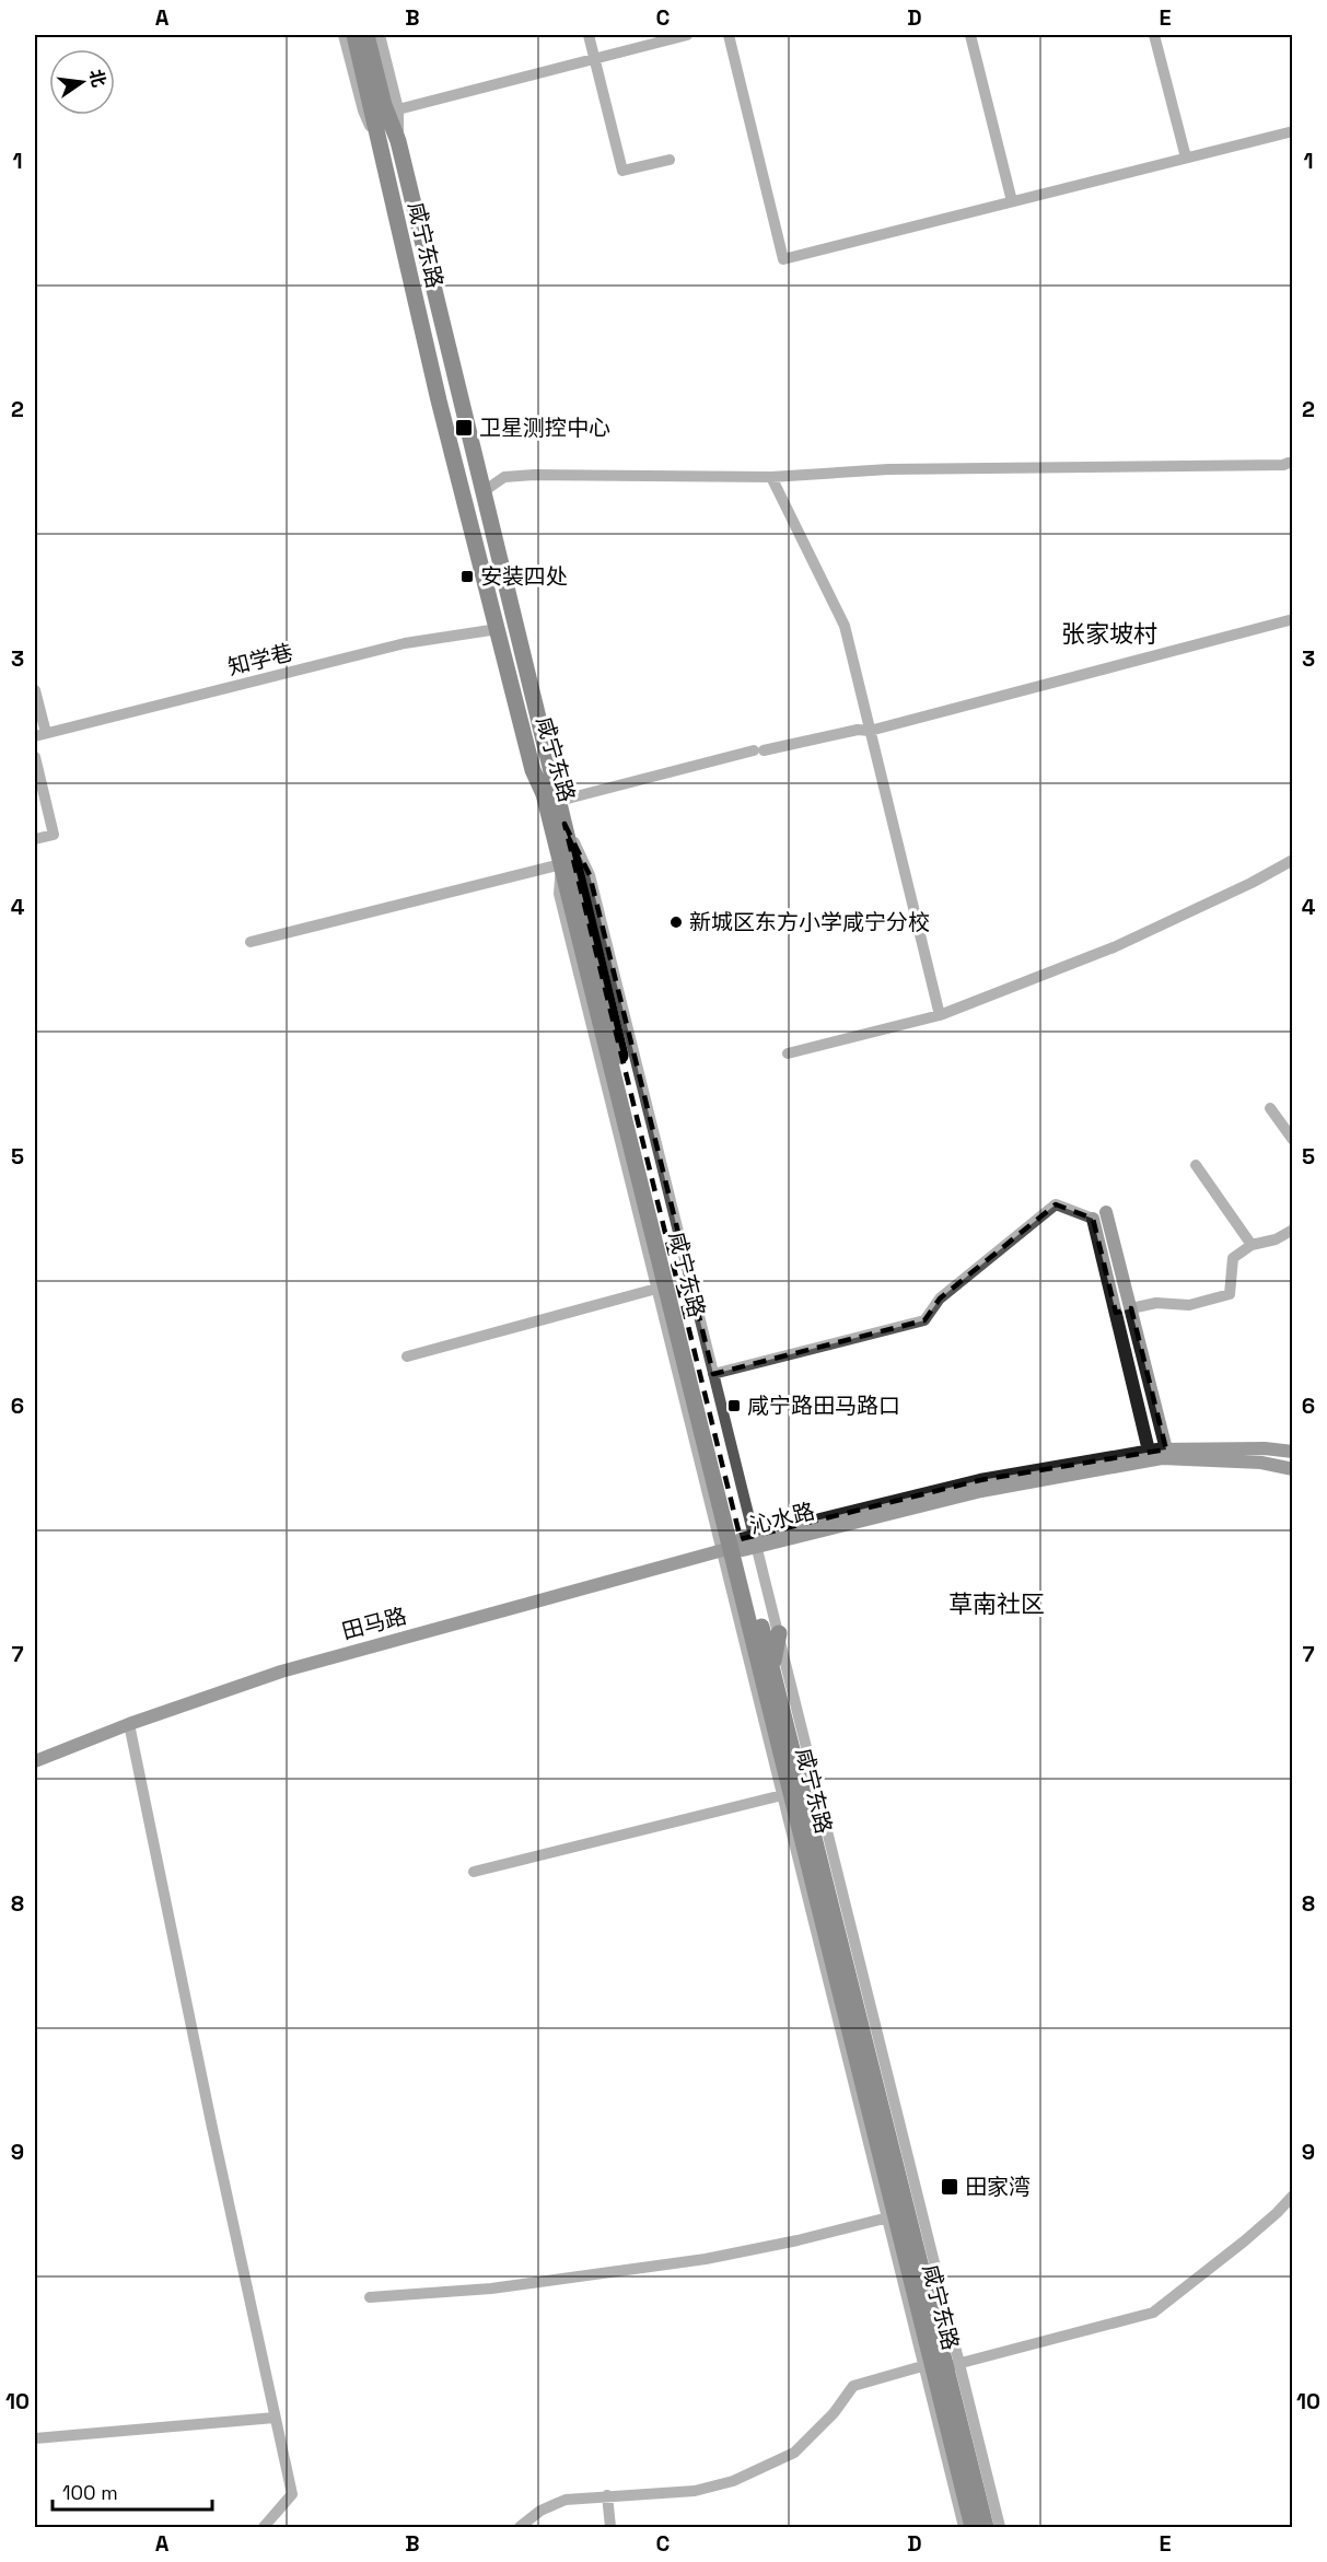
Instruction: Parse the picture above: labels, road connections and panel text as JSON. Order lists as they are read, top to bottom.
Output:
{
  "streets": {
    "main road": ["咸宁东路"],
    "street": ["知学巷", "沁水路", "田马路"]
  },
  "crossings": [
    ["咸宁东路", "知学巷"],
    ["咸宁东路", "沁水路"],
    ["咸宁东路", "田马路"],
    ["沁水路", "田马路"]
  ],
  "districts": ["张家坡村", "草南社区"],
  "places": {
    "transit": [
      "卫星测控中心",
      "安装四处",
      "咸宁路田马路口",
      "田家湾"
    ],
    "other": ["新城区东方小学咸宁分校"]
  },
  "scale_bar": "100 m",
  "north": "right",
  "grid": {
    "columns": [
      "A",
      "B",
      "C",
      "D",
      "E"
    ],
    "rows": [
      "1",
      "2",
      "3",
      "4",
      "5",
      "6",
      "7",
      "8",
      "9",
      "10"
    ]
  }
}
